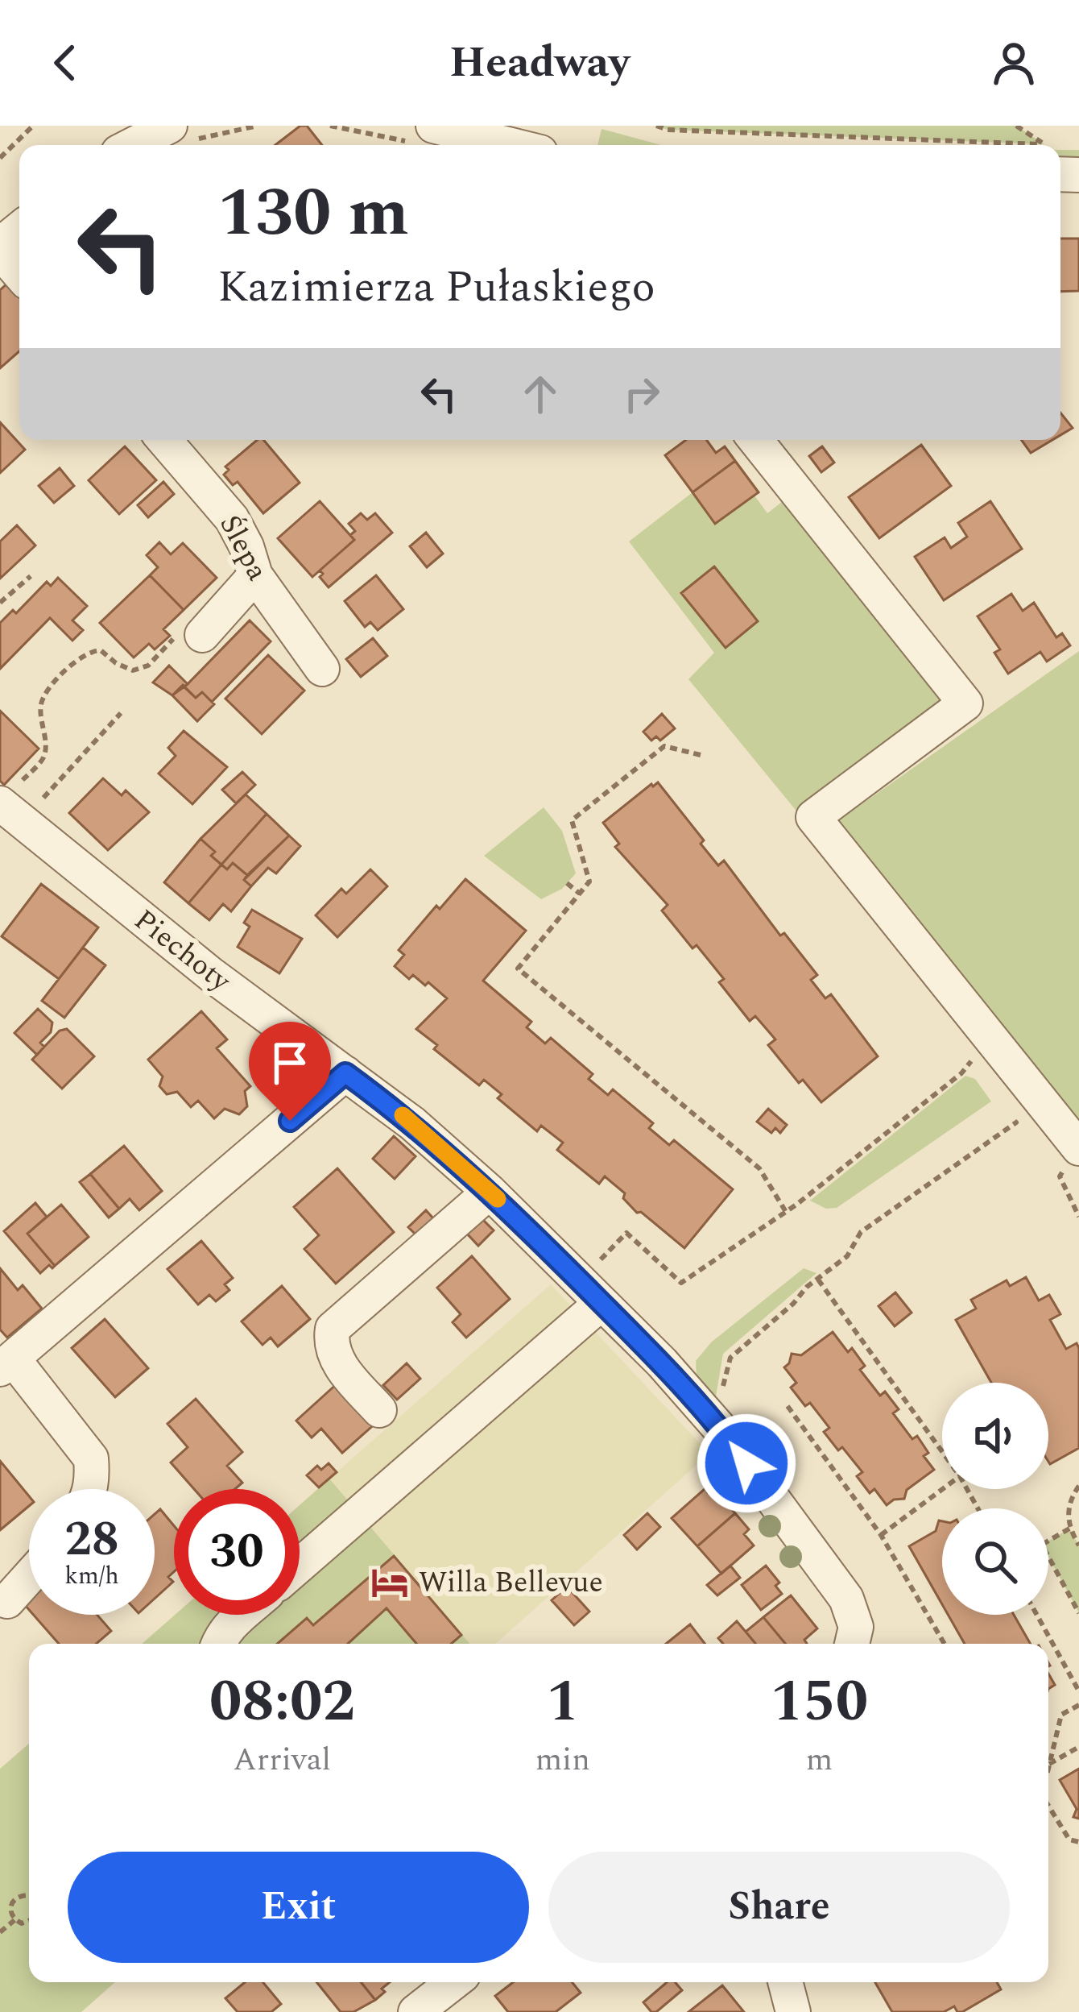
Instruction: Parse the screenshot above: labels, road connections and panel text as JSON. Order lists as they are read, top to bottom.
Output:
{
  "streets": {
    "street": ["Ślepa", "Piechoty"]
  },
  "places": {
    "hotel": ["Willa Bellevue"]
  },
  "page": {
    "header": "Headway",
    "turn": ["130 m", "Kazimierza Pułaskiego"],
    "speed": "28 km/h",
    "limit": "30",
    "eta": [
      "08:02",
      "Arrival",
      "1",
      "min",
      "150",
      "m"
    ],
    "buttons": ["Exit", "Share"]
  }
}
